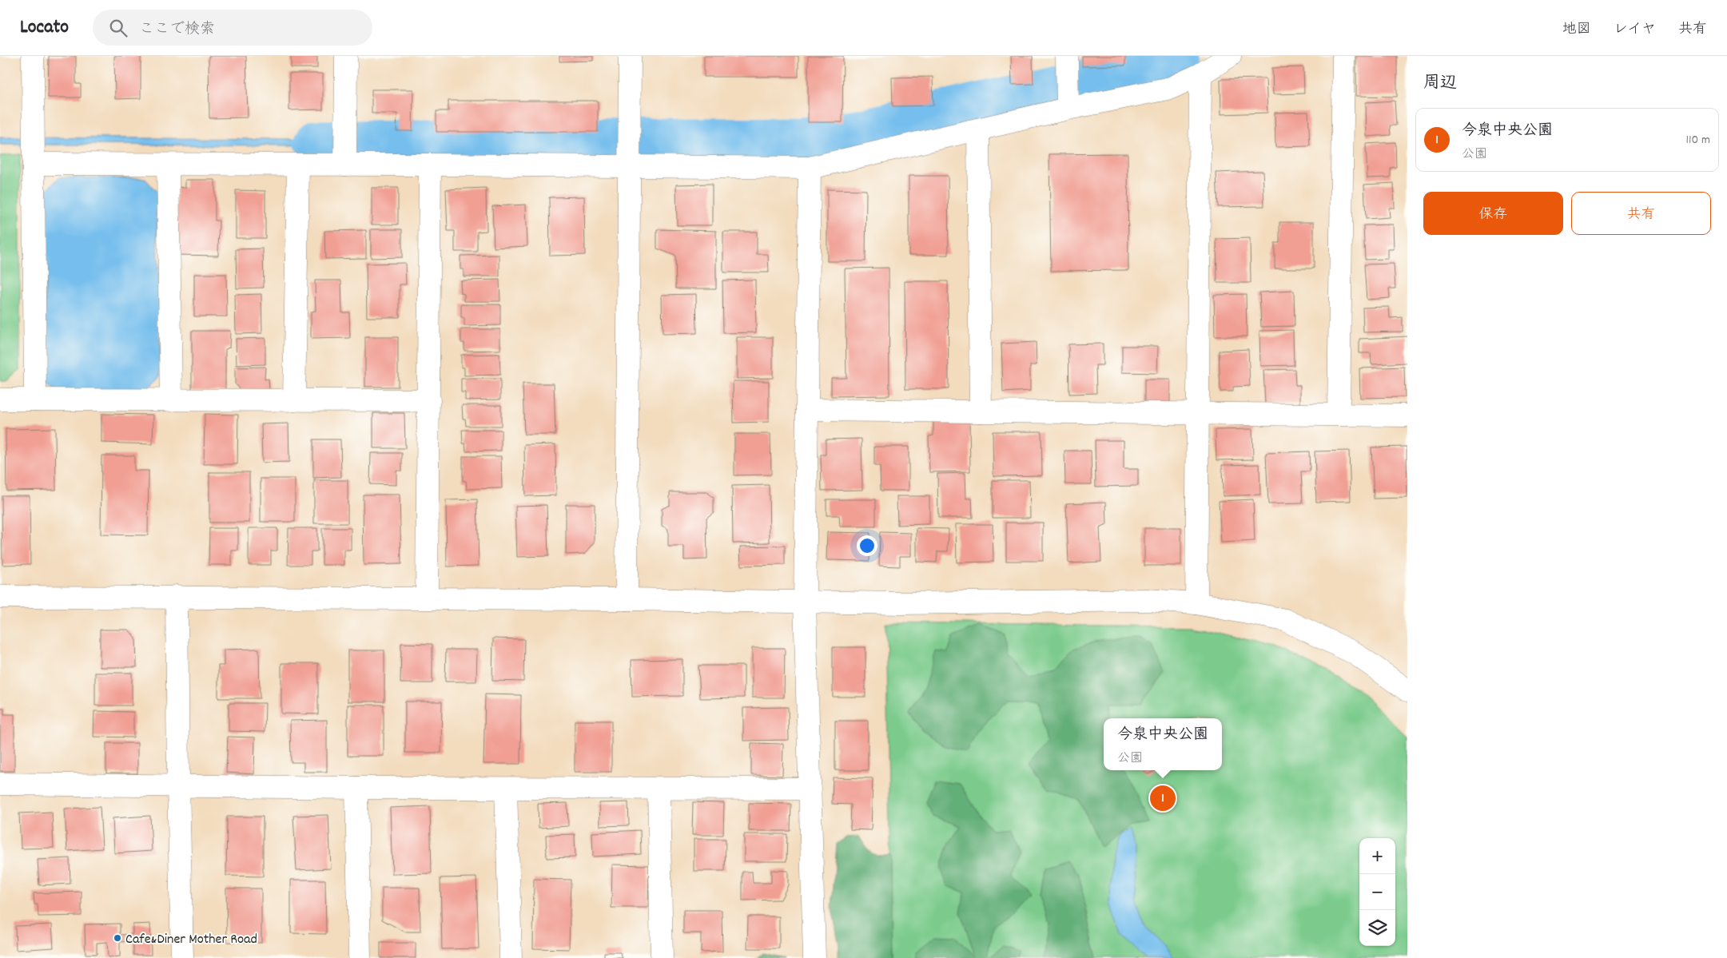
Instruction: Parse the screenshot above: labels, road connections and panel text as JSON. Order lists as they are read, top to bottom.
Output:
{
  "places": ["Cafe&Diner Mother Road"],
  "page": {
    "header": "Locato",
    "search": "ここで検索",
    "nav": ["地図", "レイヤ", "共有"],
    "heading": "周辺",
    "list": [
      {
        "mark": "1",
        "name": "今泉中央公園",
        "note": "公園",
        "value": "110 m"
      }
    ],
    "buttons": ["保存", "共有"],
    "popup": ["今泉中央公園", "公園"],
    "pins": "1",
    "map_buttons": ["+", "−"]
  }
}
